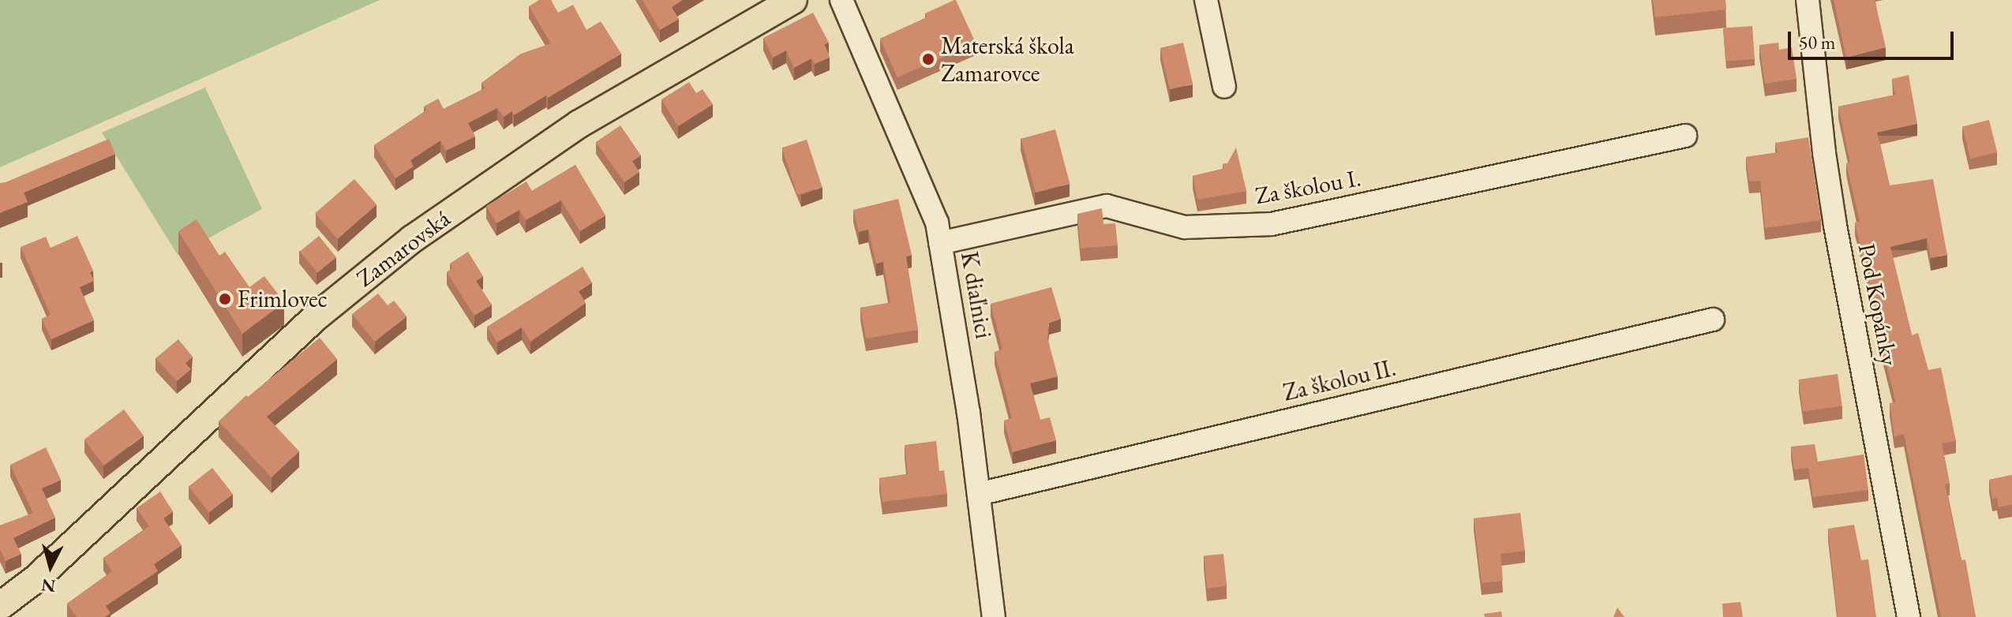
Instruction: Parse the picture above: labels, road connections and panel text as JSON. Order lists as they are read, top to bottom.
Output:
{
  "streets": {
    "main road": ["Zamarovská"],
    "street": [
      "Za školou I.",
      "K diaľnici",
      "Pod Kopánky",
      "Za školou II."
    ]
  },
  "crossings": [
    ["Za školou I.", "K diaľnici"],
    ["K diaľnici", "Za školou II."]
  ],
  "places": ["Materská škola Zamarovce", "Frimlovec"],
  "scale_bar": "50 m",
  "north": "bottom"
}
